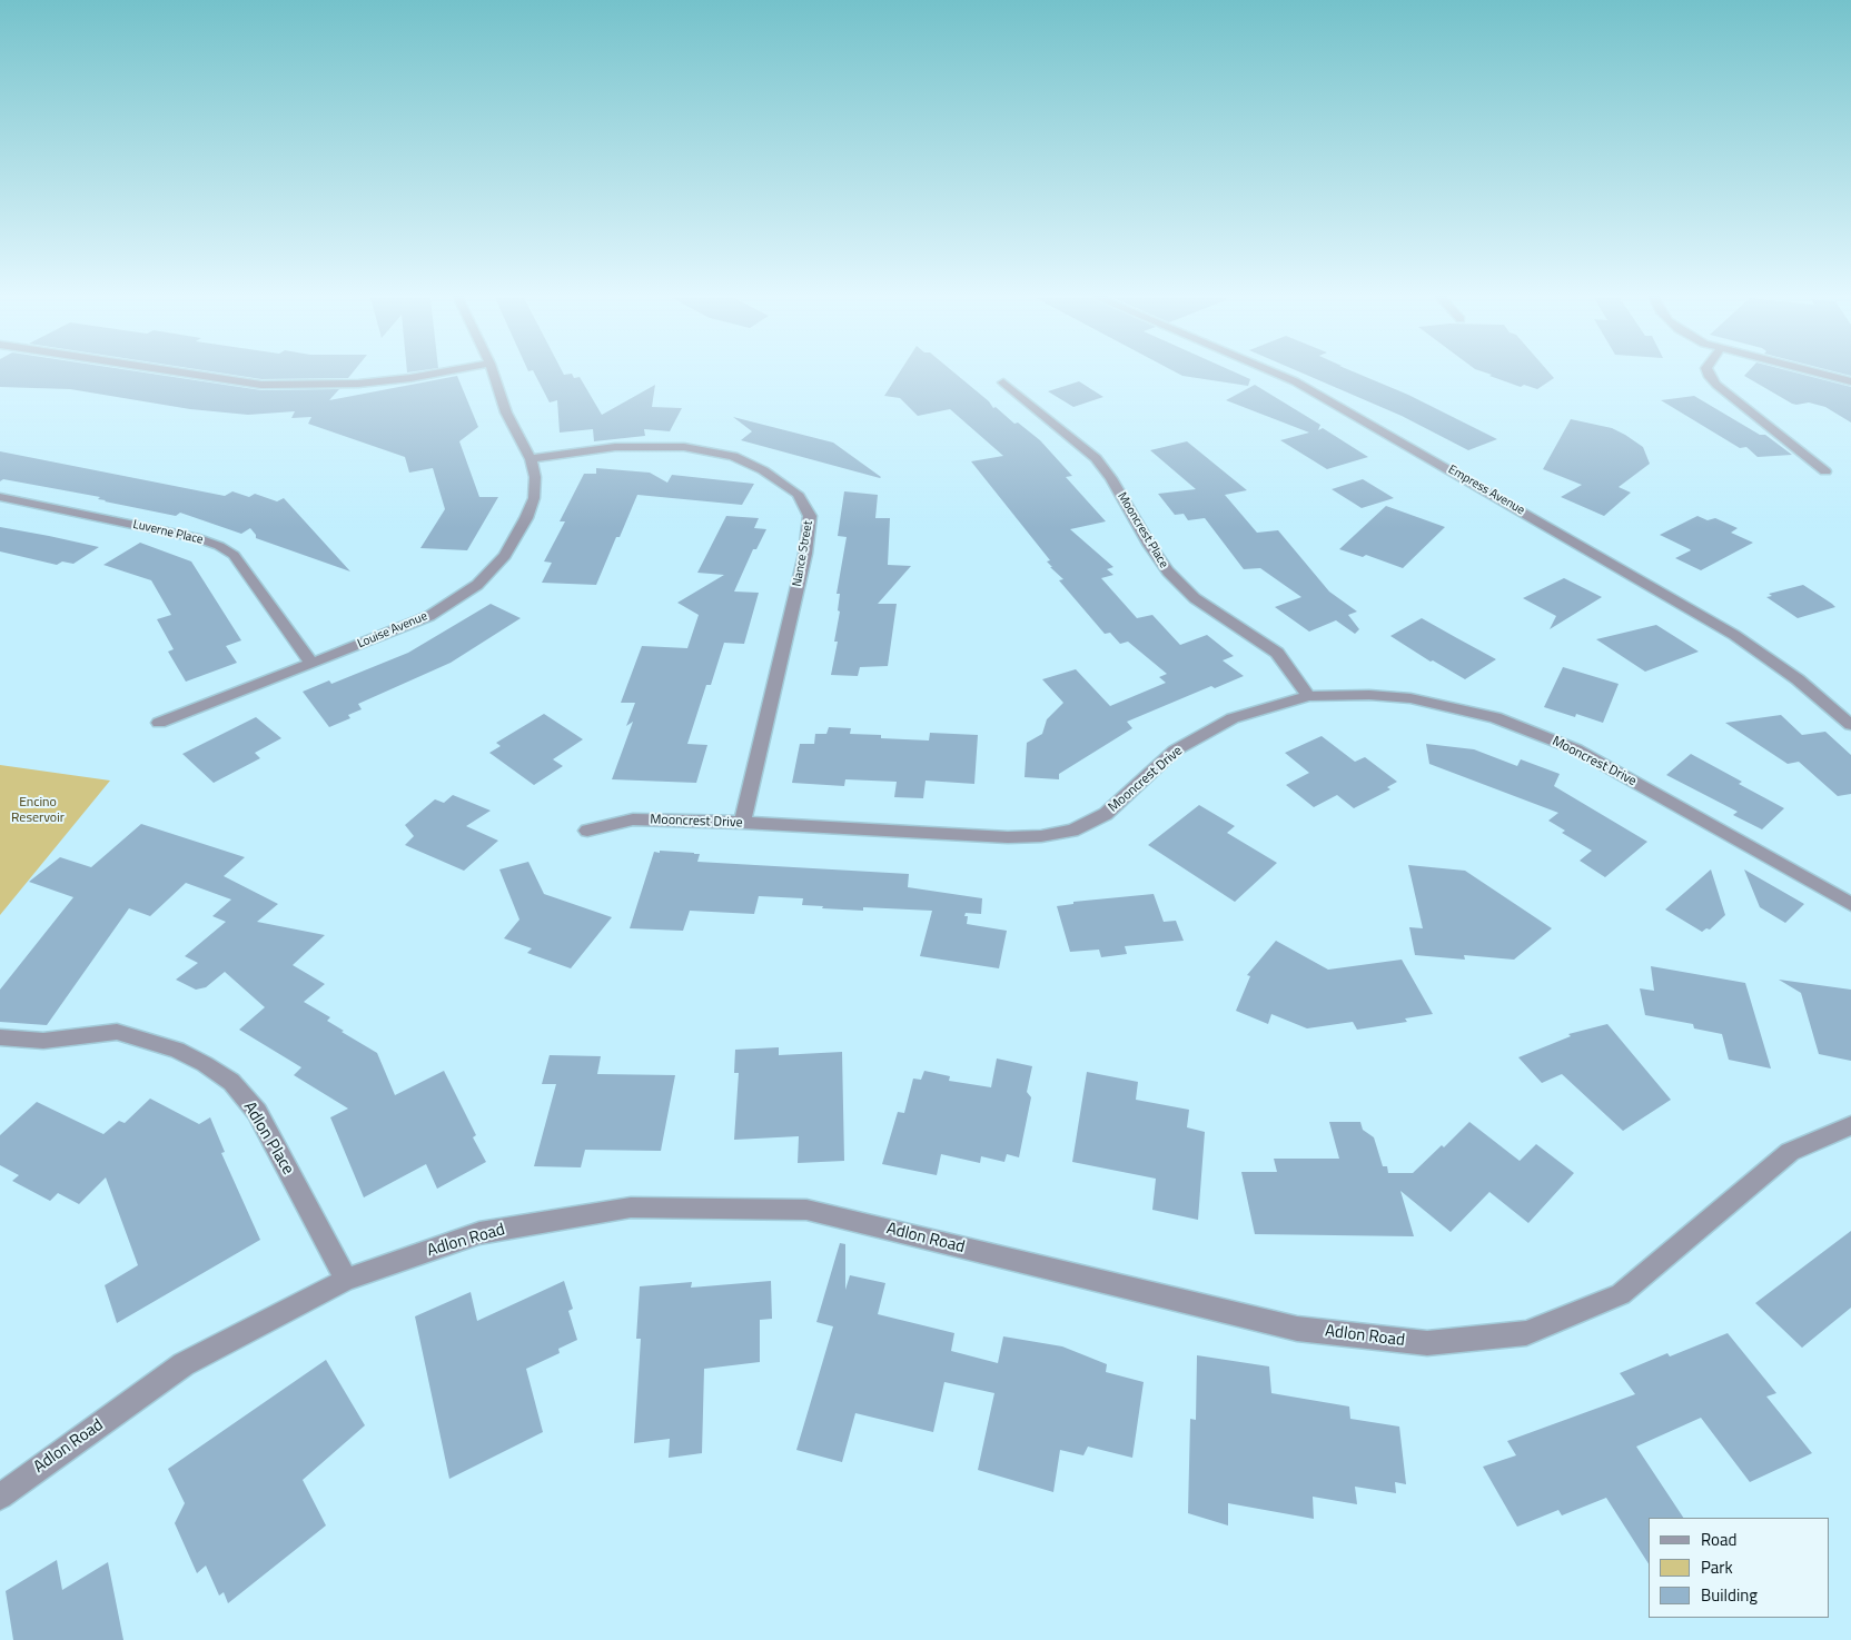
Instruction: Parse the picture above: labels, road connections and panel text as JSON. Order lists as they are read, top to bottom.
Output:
{
  "streets": {
    "street": [
      "Empress Avenue",
      "Mooncrest Place",
      "Luverne Place",
      "Nance Street",
      "Louise Avenue",
      "Mooncrest Drive",
      "Adlon Place",
      "Adlon Road"
    ]
  },
  "crossings": [
    ["Mooncrest Place", "Mooncrest Drive"],
    ["Luverne Place", "Louise Avenue"],
    ["Nance Street", "Louise Avenue"],
    ["Nance Street", "Mooncrest Drive"],
    ["Adlon Place", "Adlon Road"]
  ],
  "parks": ["Encino Reservoir"],
  "legend": ["Road", "Park", "Building"]
}
